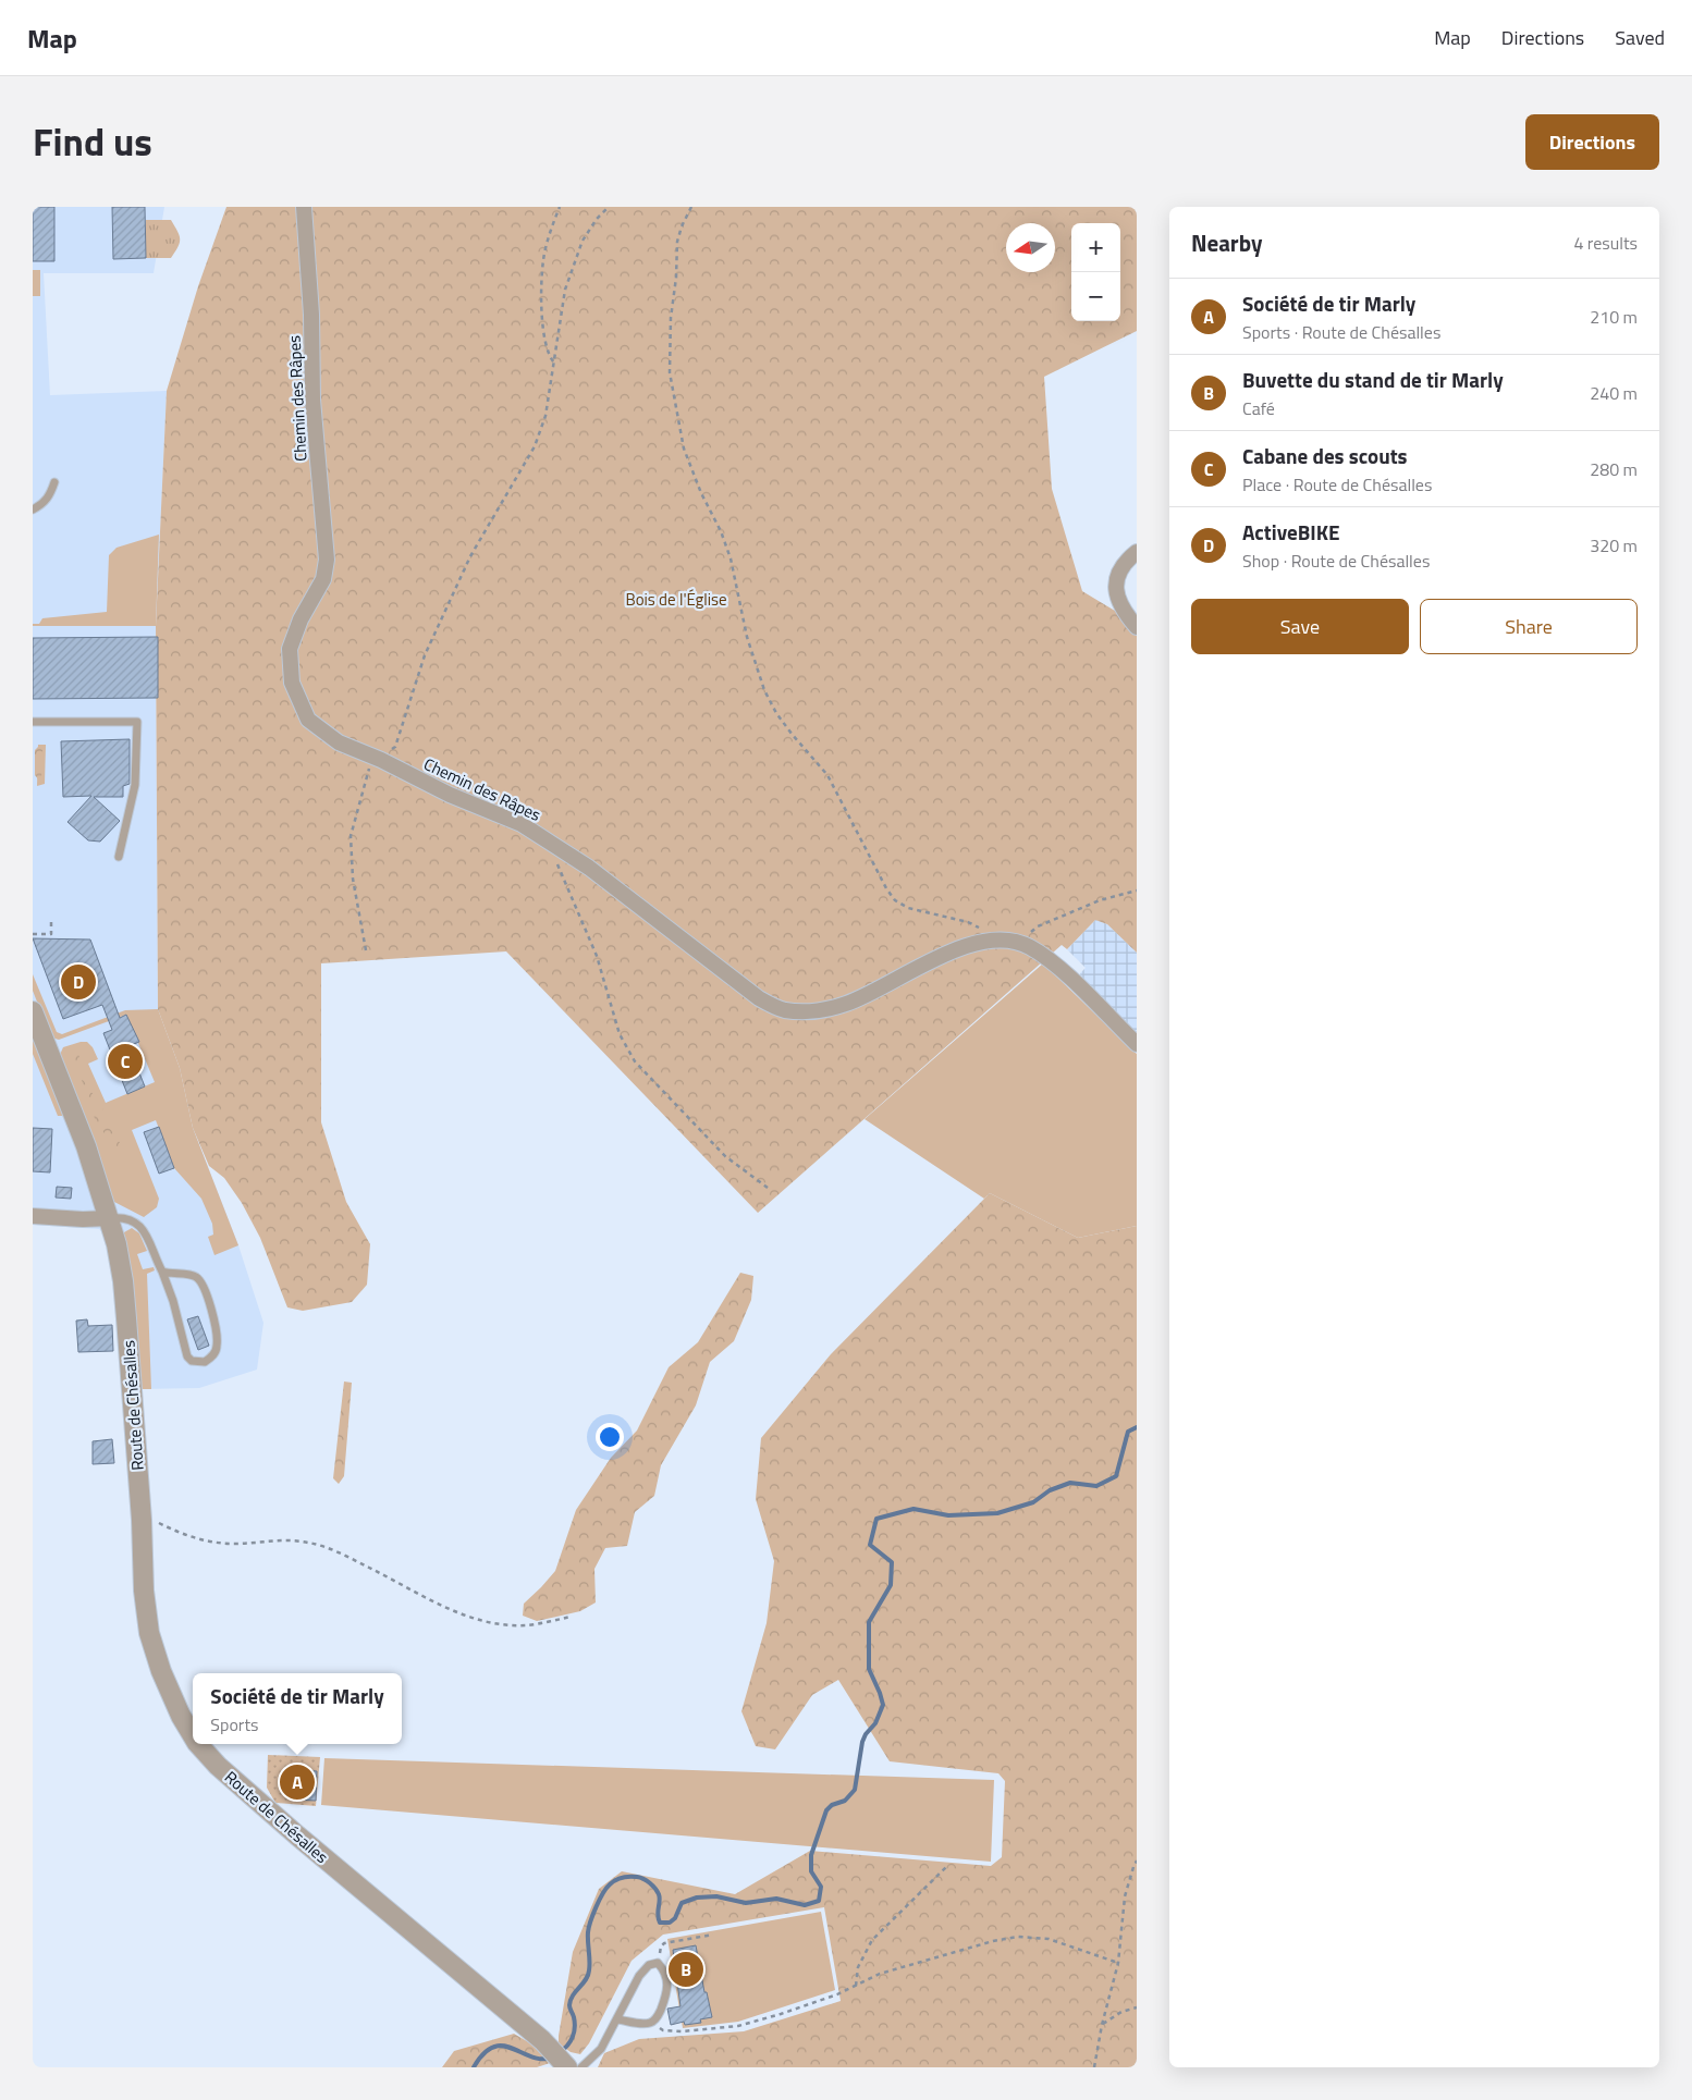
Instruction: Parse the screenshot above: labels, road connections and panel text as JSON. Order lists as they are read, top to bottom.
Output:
{
  "streets": {
    "street": ["Chemin des Râpes", "Route de Chésalles"]
  },
  "parks": ["Bois de l'Église"],
  "north": "left",
  "page": {
    "header": "Map",
    "nav": ["Map", "Directions", "Saved"],
    "title": "Find us",
    "buttons": [
      "Directions",
      ["Save", "Share"]
    ],
    "heading": ["Nearby", "4 results"],
    "map_buttons": ["+", "−"],
    "list": [
      {
        "mark": "A",
        "name": "Société de tir Marly",
        "note": "Sports · Route de Chésalles",
        "value": "210 m"
      },
      {
        "mark": "B",
        "name": "Buvette du stand de tir Marly",
        "note": "Café",
        "value": "240 m"
      },
      {
        "mark": "C",
        "name": "Cabane des scouts",
        "note": "Place · Route de Chésalles",
        "value": "280 m"
      },
      {
        "mark": "D",
        "name": "ActiveBIKE",
        "note": "Shop · Route de Chésalles",
        "value": "320 m"
      }
    ],
    "pins": [
      "D",
      "C",
      "A",
      "B"
    ],
    "popup": ["Société de tir Marly", "Sports"]
  }
}
